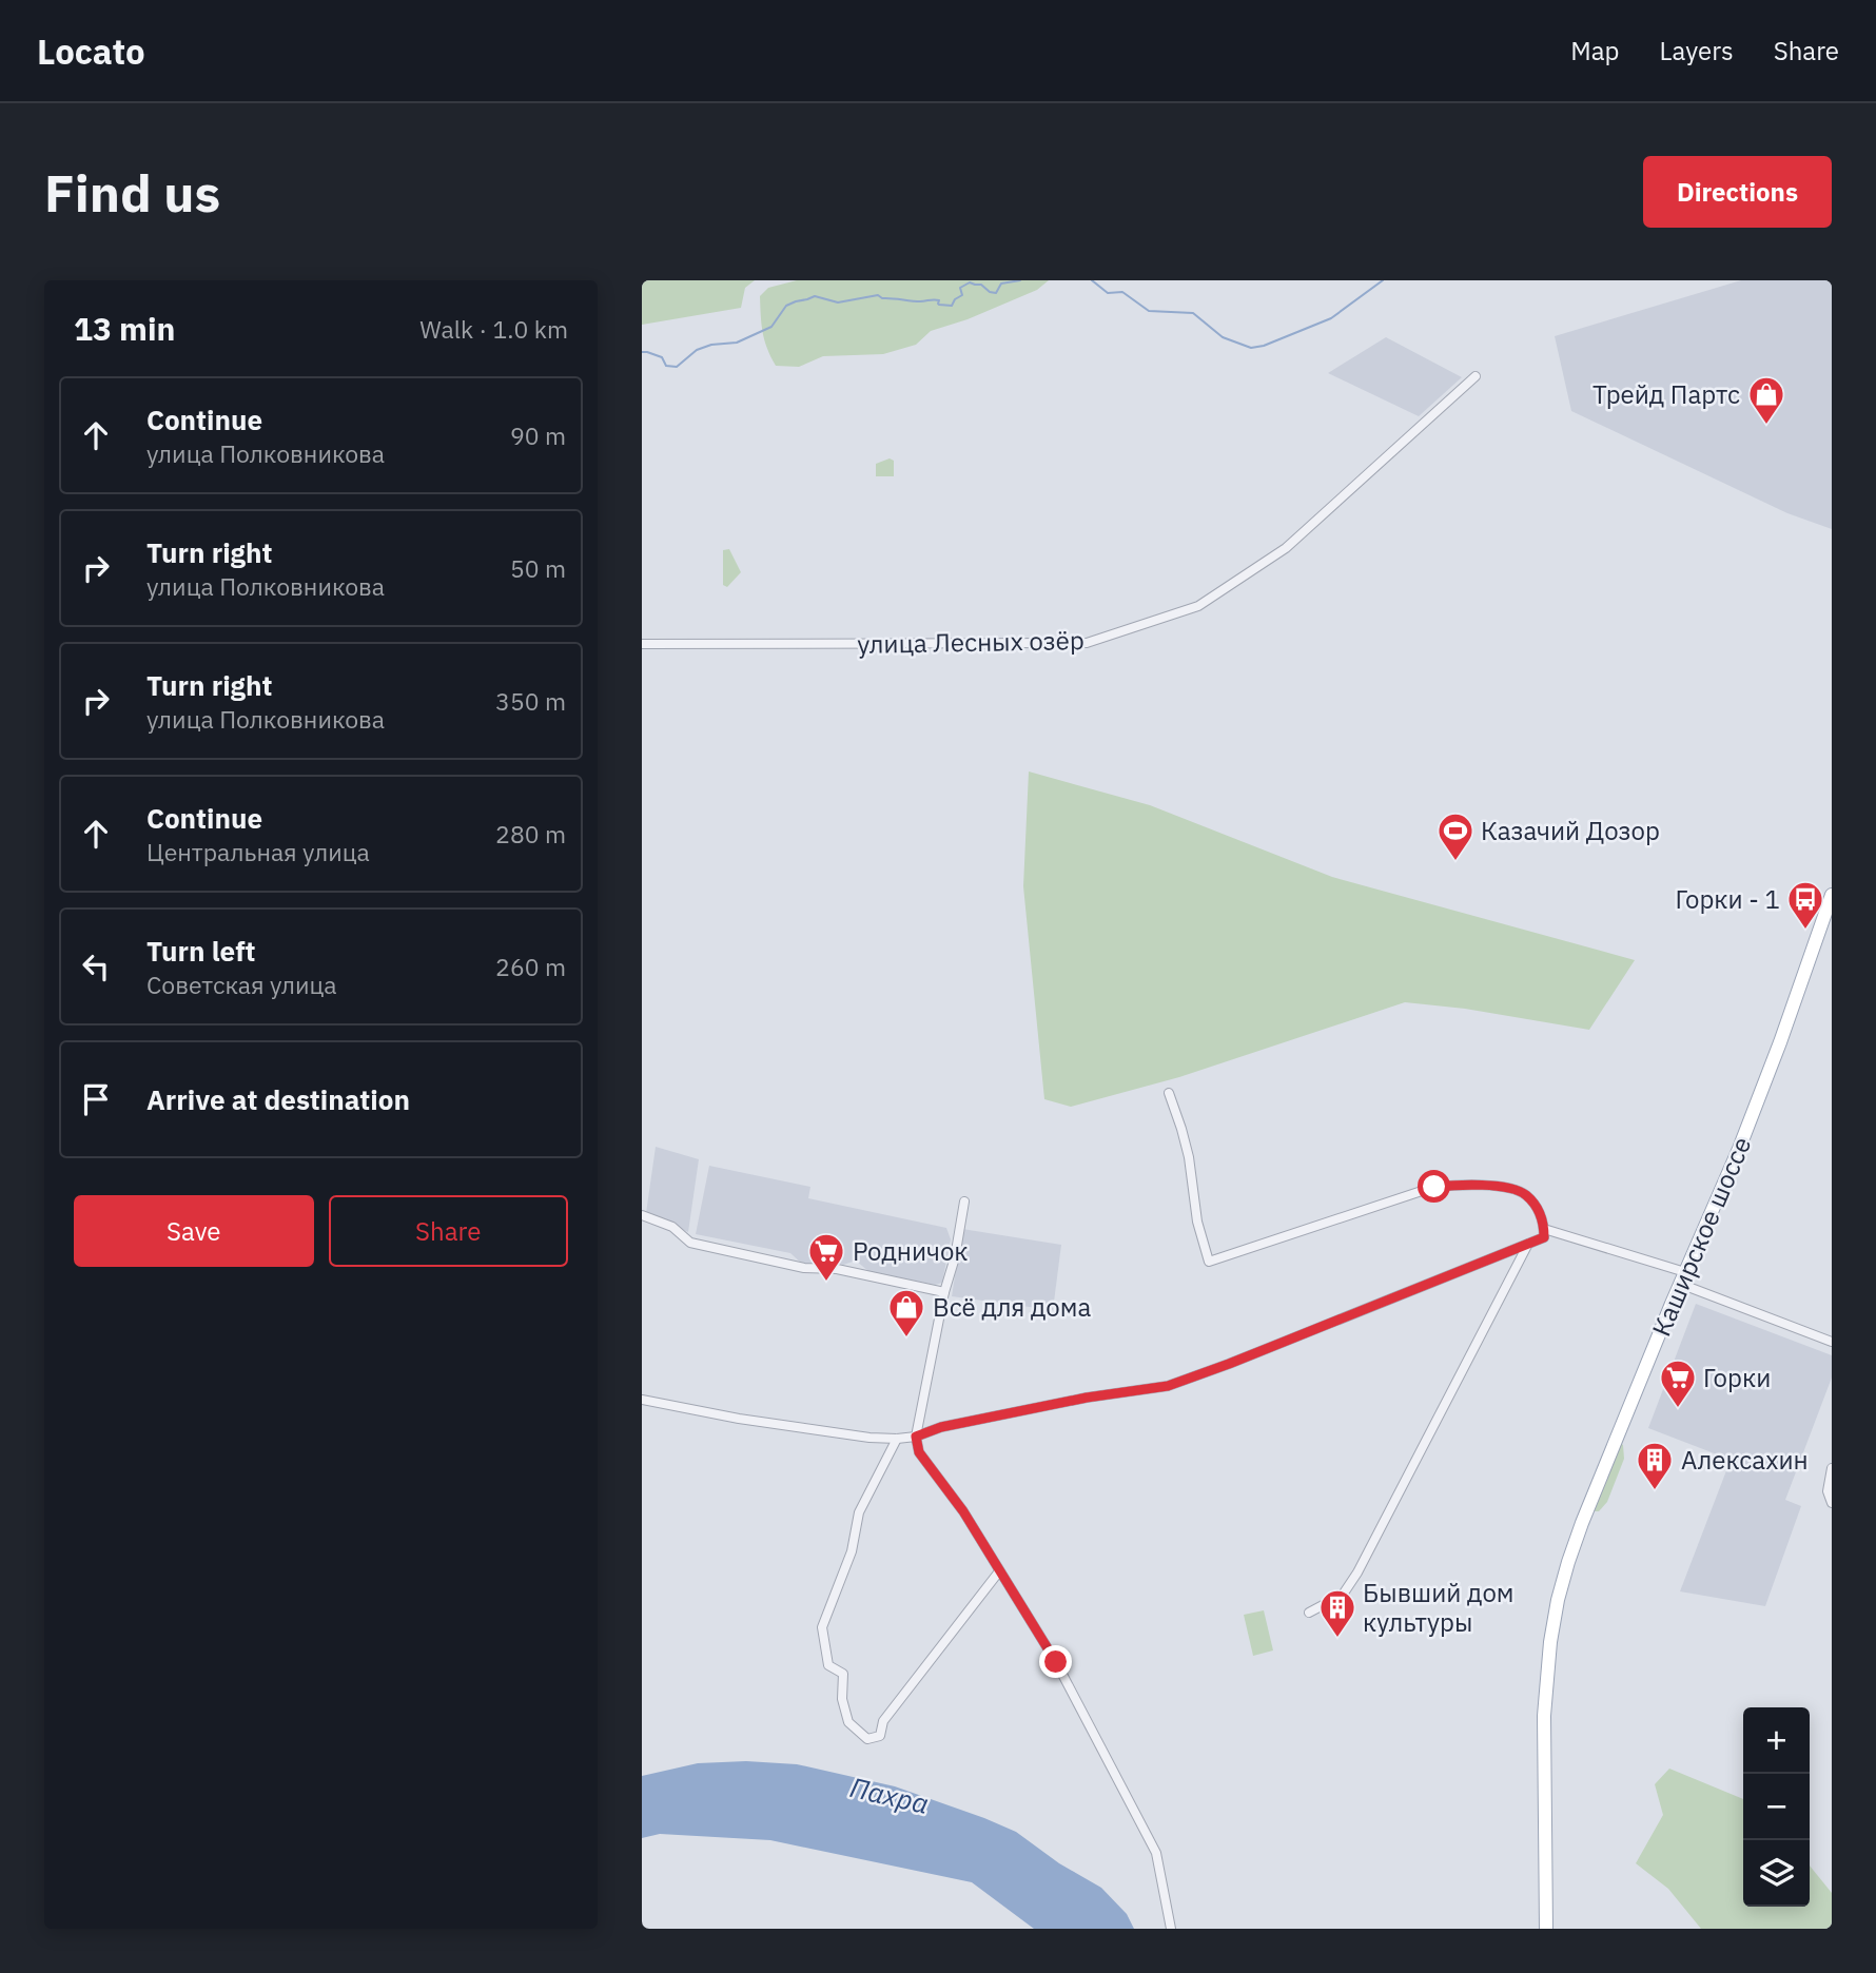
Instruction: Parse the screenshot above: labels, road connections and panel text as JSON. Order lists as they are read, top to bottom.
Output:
{
  "streets": {
    "main road": ["Каширское шоссе"],
    "street": ["улица Лесных озёр"]
  },
  "water": ["Пахра"],
  "places": {
    "shop": ["Трейд Партс", "Всё для дома"],
    "sports": ["Казачий Дозор"],
    "bus stop": ["Горки - 1"],
    "supermarket": ["Родничок", "Горки"],
    "building": ["Алексахин", "Бывший дом культуры"]
  },
  "page": {
    "header": "Locato",
    "nav": ["Map", "Layers", "Share"],
    "buttons": [
      "Directions",
      ["Save", "Share"]
    ],
    "title": "Find us",
    "heading": ["13 min", "Walk · 1.0 km"],
    "list": [
      ["Continue", "улица Полковникова", "90 m"],
      ["Turn right", "улица Полковникова", "50 m"],
      ["Turn right", "улица Полковникова", "350 m"],
      ["Continue", "Центральная улица", "280 m"],
      ["Turn left", "Советская улица", "260 m"],
      "Arrive at destination"
    ],
    "map_buttons": ["+", "−"]
  }
}
